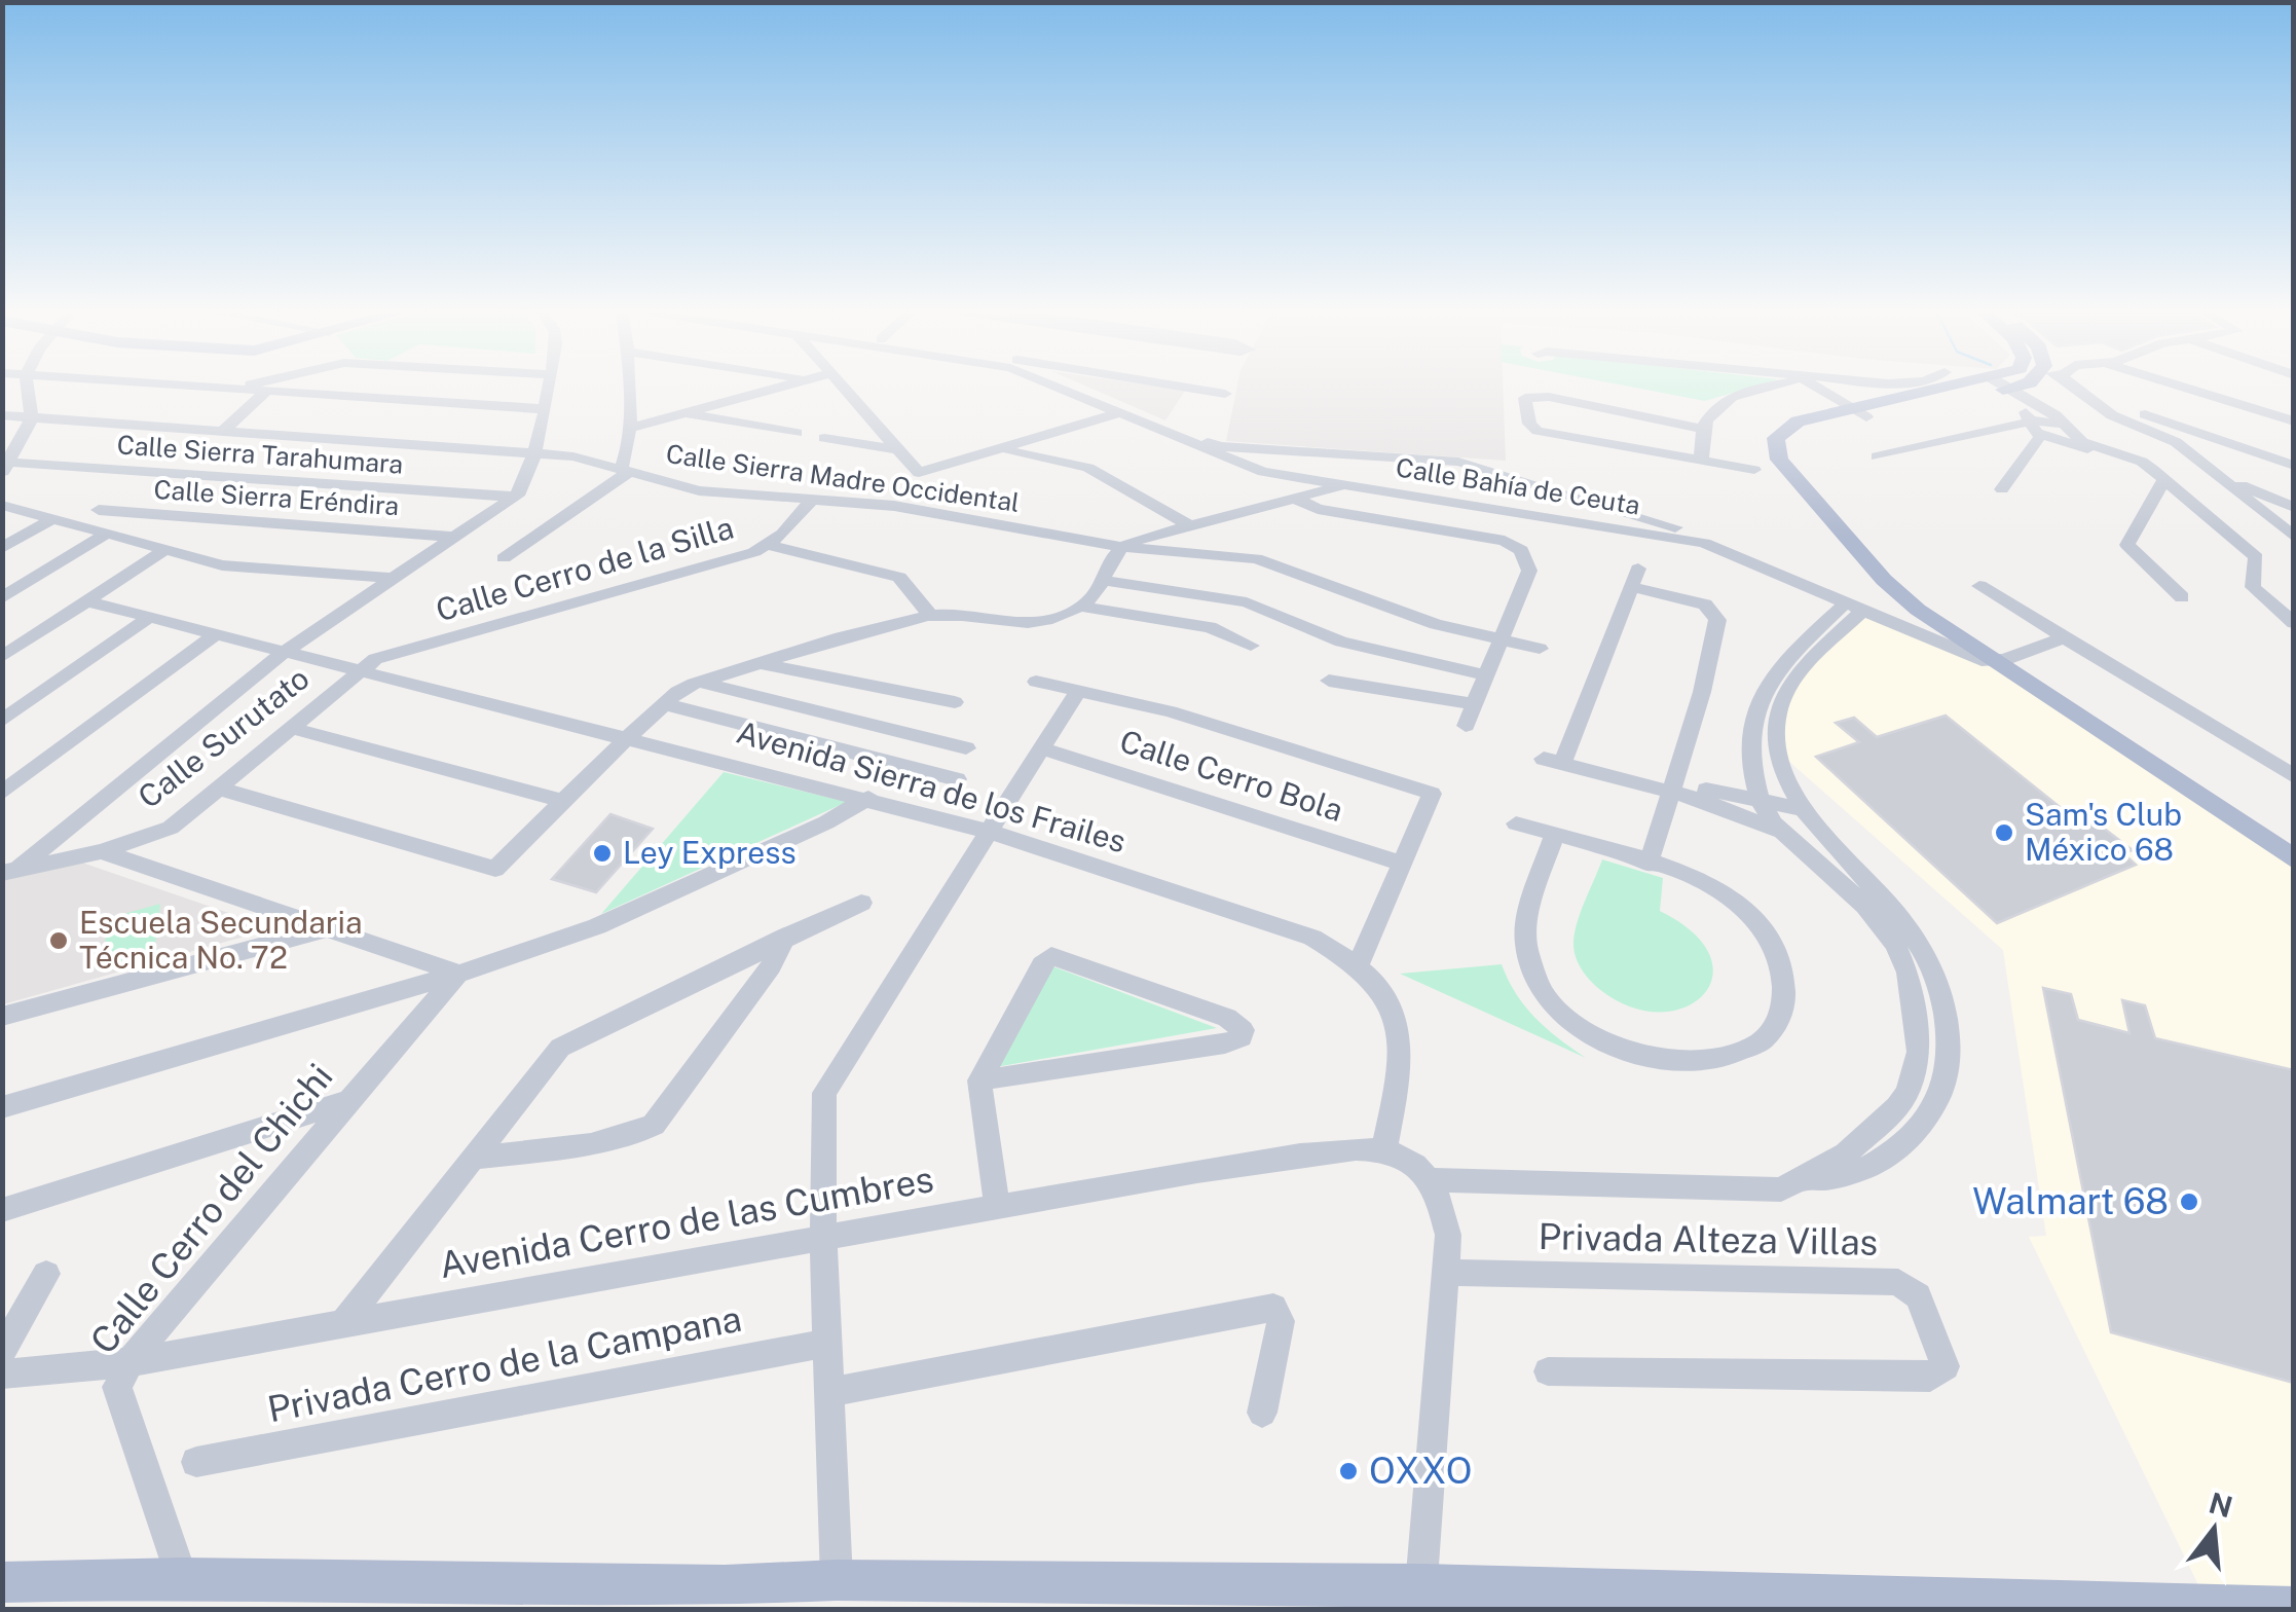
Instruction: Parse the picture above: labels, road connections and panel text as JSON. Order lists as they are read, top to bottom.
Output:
{
  "streets": {
    "street": [
      "Calle Sierra Tarahumara",
      "Calle Sierra Madre Occidental",
      "Calle Bahía de Ceuta",
      "Calle Sierra Eréndira",
      "Calle Cerro de la Silla",
      "Calle Surutato",
      "Calle Cerro Bola",
      "Avenida Sierra de los Frailes",
      "Calle Cerro del Chichi",
      "Avenida Cerro de las Cumbres",
      "Privada Alteza Villas",
      "Privada Cerro de la Campana"
    ]
  },
  "crossings": [
    ["Calle Sierra Madre Occidental", "Calle Cerro de la Silla"],
    ["Calle Cerro de la Silla", "Calle Surutato"],
    ["Calle Cerro de la Silla", "Avenida Sierra de los Frailes"],
    ["Calle Surutato", "Avenida Sierra de los Frailes"],
    ["Avenida Sierra de los Frailes", "Avenida Cerro de las Cumbres"],
    ["Calle Cerro del Chichi", "Avenida Cerro de las Cumbres"]
  ],
  "places": [
    "Sam's Club México 68",
    "Ley Express",
    "Escuela Secundaria Técnica No. 72",
    "Walmart 68",
    "OXXO"
  ],
  "north": "top"
}
